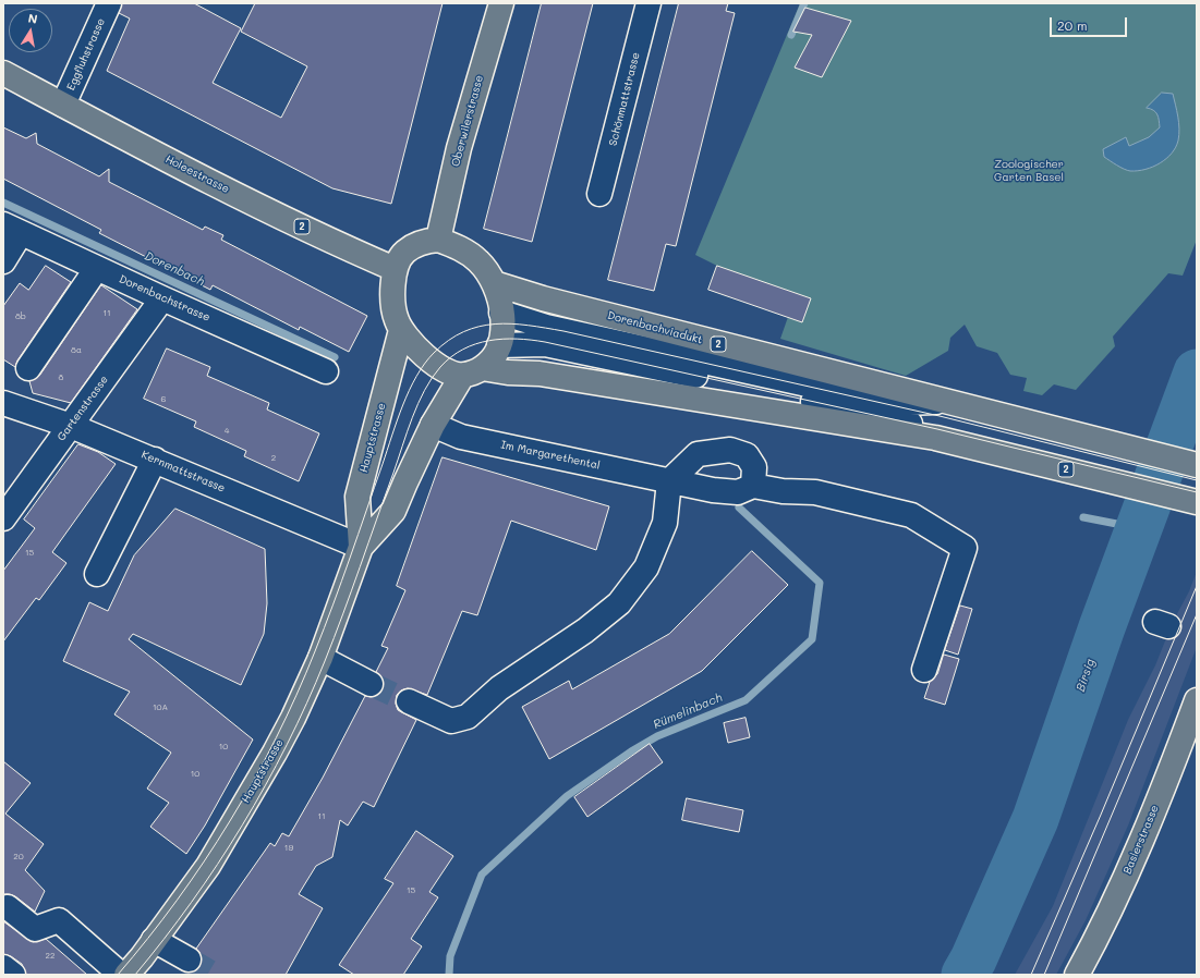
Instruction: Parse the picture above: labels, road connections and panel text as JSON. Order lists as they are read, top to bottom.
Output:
{
  "streets": {
    "main road": [
      "Oberwilerstrasse",
      "Holeestrasse",
      "2",
      "Dorenbachviadukt",
      "Hauptstrasse",
      "Baslerstrasse"
    ],
    "street": [
      "Eggfluhstrasse",
      "Schönmattstrasse",
      "Dorenbachstrasse",
      "Gartenstrasse",
      "Im Margarethental",
      "Kernmattstrasse"
    ]
  },
  "crossings": [
    ["Eggfluhstrasse", "Holeestrasse"],
    ["Oberwilerstrasse", "Holeestrasse"],
    ["Oberwilerstrasse", "2"],
    ["Oberwilerstrasse", "Dorenbachviadukt"],
    ["Oberwilerstrasse", "Hauptstrasse"],
    ["Holeestrasse", "2"],
    ["Holeestrasse", "Dorenbachviadukt"],
    ["Holeestrasse", "Hauptstrasse"],
    ["2", "Dorenbachviadukt"],
    ["2", "Hauptstrasse"],
    ["Dorenbachstrasse", "Gartenstrasse"],
    ["Dorenbachviadukt", "Hauptstrasse"],
    ["Gartenstrasse", "Kernmattstrasse"],
    ["Hauptstrasse", "Im Margarethental"],
    ["Hauptstrasse", "Kernmattstrasse"]
  ],
  "water": ["Dorenbach", "Birsig", "Rümelinbach"],
  "parks": ["Zoologischer Garten Basel"],
  "house_numbers": [
    "11",
    "8b",
    "8a",
    "8",
    "6",
    "4",
    "2",
    "15",
    "10A",
    "10",
    "10",
    "11",
    "19",
    "20",
    "15",
    "22"
  ],
  "scale_bar": "20 m",
  "north": "top"
}
